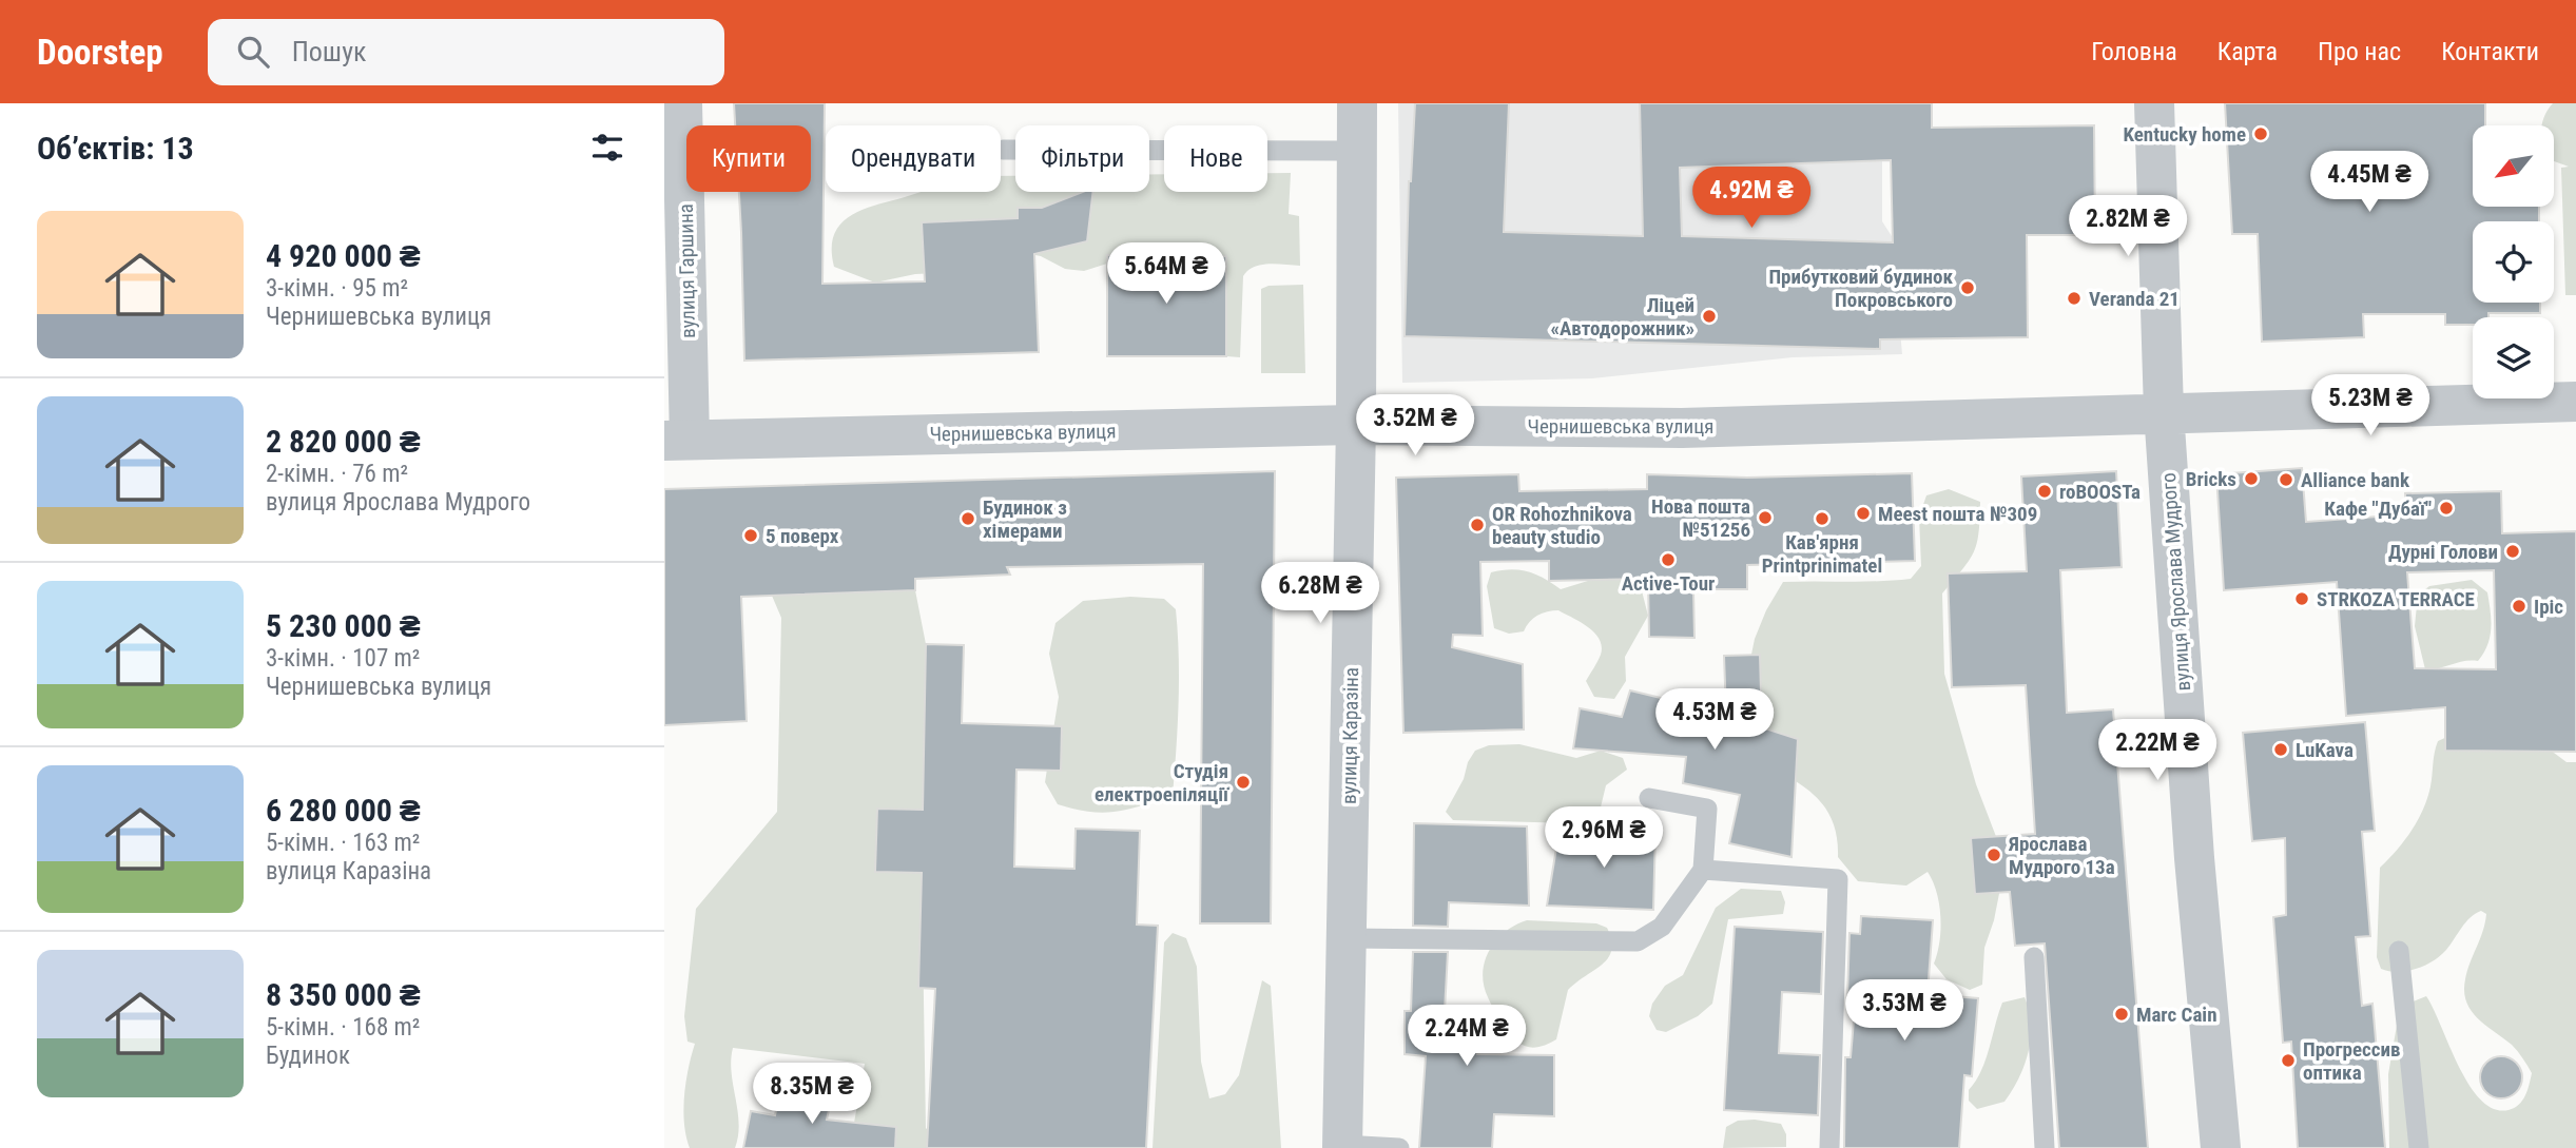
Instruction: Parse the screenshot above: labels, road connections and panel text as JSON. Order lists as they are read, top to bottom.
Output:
{
  "streets": {
    "street": [
      "вулиця Гаршина",
      "Чернишевська вулиця",
      "вулиця Ярослава Мудрого",
      "вулиця Каразіна"
    ]
  },
  "crossings": [
    ["вулиця Гаршина", "Чернишевська вулиця"],
    ["Чернишевська вулиця", "вулиця Ярослава Мудрого"],
    ["Чернишевська вулиця", "вулиця Каразіна"]
  ],
  "places": [
    "Kentucky home",
    "Прибутковий будинок Покровського",
    "Veranda 21",
    "Ліцей «Автодорожник»",
    "Bricks",
    "Alliance bank",
    "roBOOSTa",
    "Кафе \"Дубаї\"",
    "Meest пошта №309",
    "Нова пошта №51256",
    "Будинок з хімерами",
    "Кав'ярня Printprinimatel",
    "OR Rohozhnikova beauty studio",
    "5 поверх",
    "Дурні Голови",
    "Active-Tour",
    "STRKOZA TERRACE",
    "Іріс",
    "LuKava",
    "Студія електроепіляції",
    "Ярослава Мудрого 13а",
    "Marc Cain",
    "Прогрессив оптика"
  ],
  "north": "bottom left",
  "page": {
    "header": "Doorstep",
    "search": "Пошук",
    "nav": [
      "Головна",
      "Карта",
      "Про нас",
      "Контакти"
    ],
    "heading": "Об’єктів: 13",
    "chip": [
      "Купити",
      "Орендувати",
      "Фільтри",
      "Нове"
    ],
    "price": [
      "4.45M ₴",
      "4.92M ₴",
      "2.82M ₴",
      "5.64M ₴",
      "5.23M ₴",
      "3.52M ₴",
      "6.28M ₴",
      "4.53M ₴",
      "2.22M ₴",
      "2.96M ₴",
      "3.53M ₴",
      "2.24M ₴",
      "8.35M ₴"
    ],
    "list": [
      {
        "name": "4 920 000 ₴",
        "note": "3-кімн. · 95 m² · Чернишевська вулиця"
      },
      {
        "name": "2 820 000 ₴",
        "note": "2-кімн. · 76 m² · вулиця Ярослава Мудрого"
      },
      {
        "name": "5 230 000 ₴",
        "note": "3-кімн. · 107 m² · Чернишевська вулиця"
      },
      {
        "name": "6 280 000 ₴",
        "note": "5-кімн. · 163 m² · вулиця Каразіна"
      },
      {
        "name": "8 350 000 ₴",
        "note": "5-кімн. · 168 m² · Будинок"
      }
    ]
  }
}
